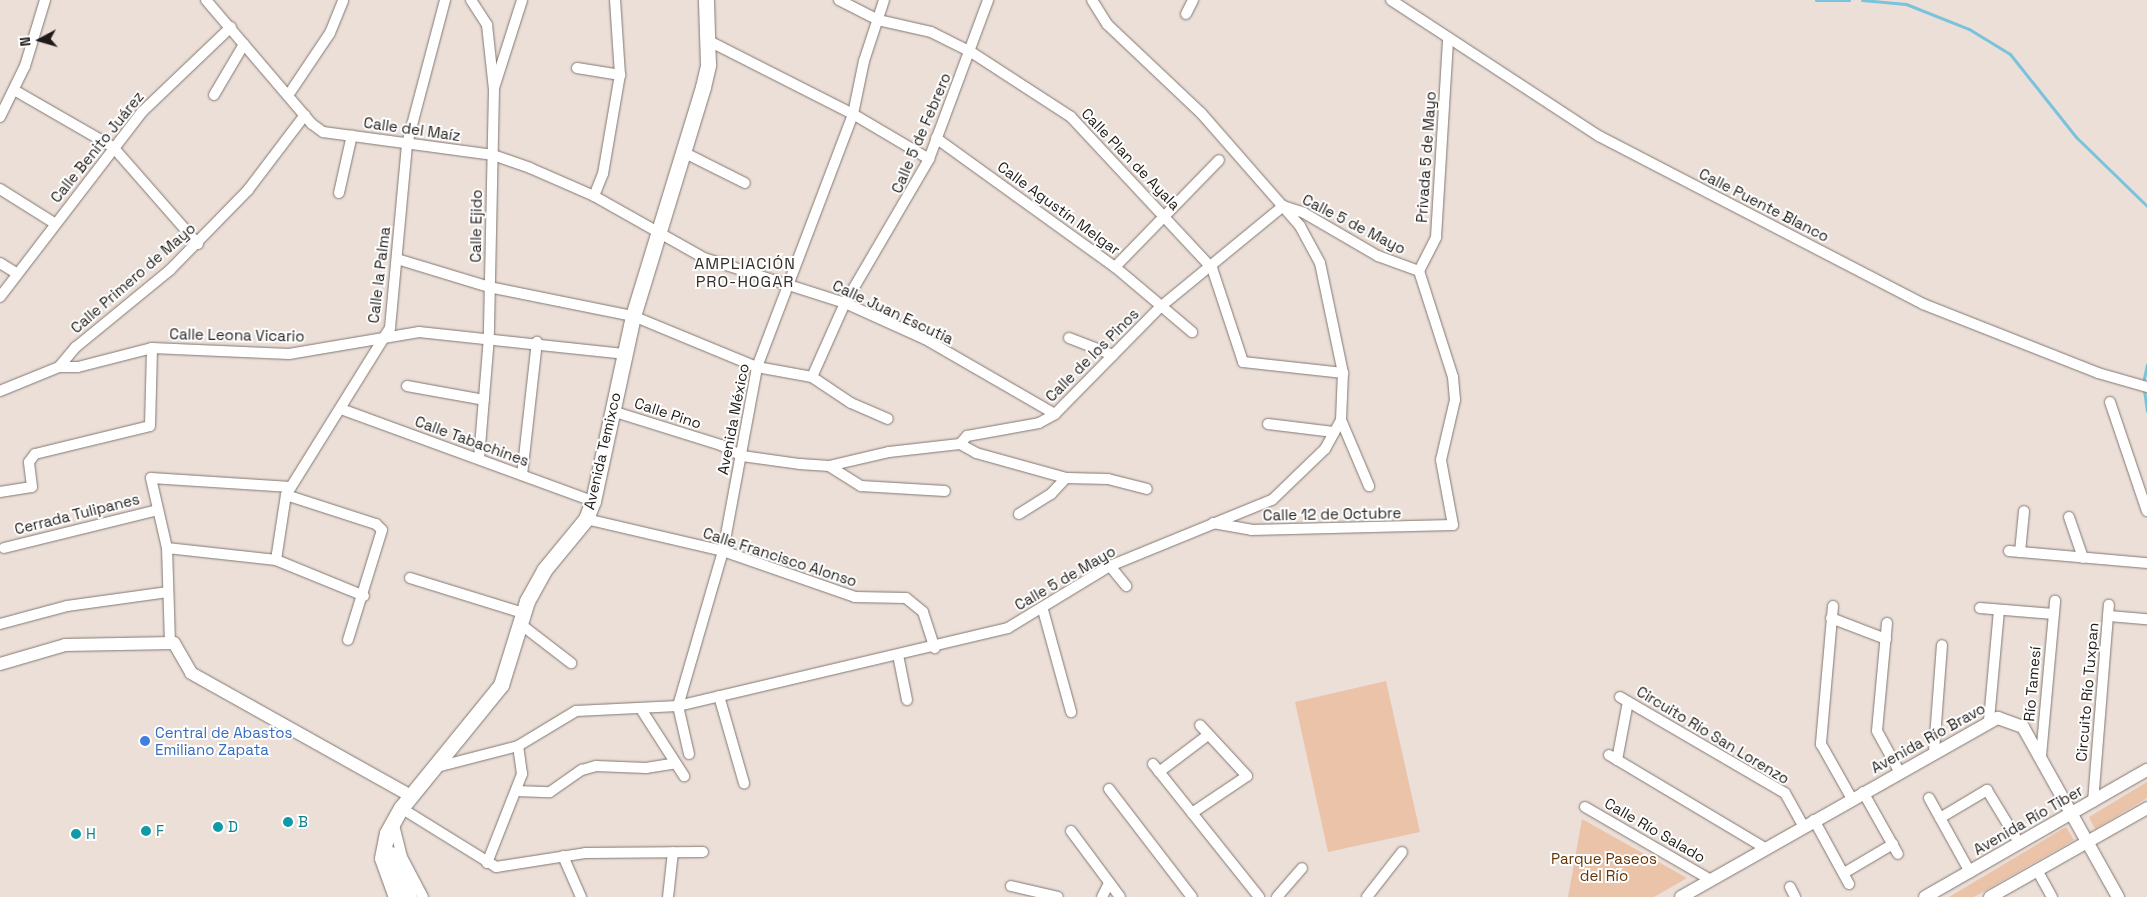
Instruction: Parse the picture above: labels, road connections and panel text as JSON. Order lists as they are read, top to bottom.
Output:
{
  "streets": {
    "main road": ["Avenida Temixco"],
    "street": [
      "Calle del Maíz",
      "Calle 5 de Febrero",
      "Calle Benito Juárez",
      "Privada 5 de Mayo",
      "Calle Plan de Ayala",
      "Calle Puente Blanco",
      "Calle Agustín Melgar",
      "Calle 5 de Mayo",
      "Calle Ejido",
      "Calle la Palma",
      "Calle Primero de Mayo",
      "Calle Juan Escutia",
      "Calle Leona Vicario",
      "Calle de los Pinos",
      "Calle Pino",
      "Avenida México",
      "Calle Tabachines",
      "Cerrada Tulipanes",
      "Calle 12 de Octubre",
      "Calle Francisco Alonso",
      "Río Tamesí",
      "Circuito Río Tuxpan",
      "Circuito Río San Lorenzo",
      "Avenida Río Bravo",
      "Avenida Río Tiber",
      "Calle Río Salado"
    ]
  },
  "crossings": [
    ["Calle del Maíz", "Calle Benito Juárez"],
    ["Calle del Maíz", "Calle Ejido"],
    ["Calle del Maíz", "Calle la Palma"],
    ["Calle del Maíz", "Calle Primero de Mayo"],
    ["Calle del Maíz", "Calle Juan Escutia"],
    ["Calle del Maíz", "Avenida Temixco"],
    ["Calle 5 de Febrero", "Calle Plan de Ayala"],
    ["Calle 5 de Febrero", "Calle Agustín Melgar"],
    ["Calle 5 de Febrero", "Calle Juan Escutia"],
    ["Privada 5 de Mayo", "Calle Puente Blanco"],
    ["Privada 5 de Mayo", "Calle 5 de Mayo"],
    ["Calle Plan de Ayala", "Calle 5 de Mayo"],
    ["Calle Plan de Ayala", "Calle de los Pinos"],
    ["Calle Plan de Ayala", "Avenida México"],
    ["Calle Agustín Melgar", "Calle de los Pinos"],
    ["Calle 5 de Mayo", "Calle de los Pinos"],
    ["Calle 5 de Mayo", "Avenida México"],
    ["Calle 5 de Mayo", "Avenida Temixco"],
    ["Calle 5 de Mayo", "Calle 12 de Octubre"],
    ["Calle 5 de Mayo", "Calle Francisco Alonso"],
    ["Calle Ejido", "Calle Leona Vicario"],
    ["Calle Ejido", "Calle Tabachines"],
    ["Calle la Palma", "Calle Leona Vicario"],
    ["Calle la Palma", "Calle Tabachines"],
    ["Calle Primero de Mayo", "Calle Leona Vicario"],
    ["Calle Juan Escutia", "Calle de los Pinos"],
    ["Calle Juan Escutia", "Avenida México"],
    ["Calle Juan Escutia", "Avenida Temixco"],
    ["Calle Leona Vicario", "Avenida Temixco"],
    ["Calle de los Pinos", "Calle Pino"],
    ["Calle de los Pinos", "Avenida México"],
    ["Calle Pino", "Avenida México"],
    ["Calle Pino", "Avenida Temixco"],
    ["Avenida México", "Calle Francisco Alonso"],
    ["Calle Tabachines", "Avenida Temixco"],
    ["Avenida Temixco", "Calle Francisco Alonso"],
    ["Río Tamesí", "Avenida Río Bravo"],
    ["Circuito Río Tuxpan", "Avenida Río Tiber"],
    ["Circuito Río San Lorenzo", "Avenida Río Bravo"],
    ["Avenida Río Bravo", "Avenida Río Tiber"],
    ["Avenida Río Bravo", "Calle Río Salado"]
  ],
  "districts": ["AMPLIACIÓN PRO-HOGAR"],
  "parks": ["Parque Paseos del Río"],
  "places": [
    "Central de Abastos Emiliano Zapata",
    "B",
    "D",
    "F",
    "H"
  ],
  "north": "left"
}
